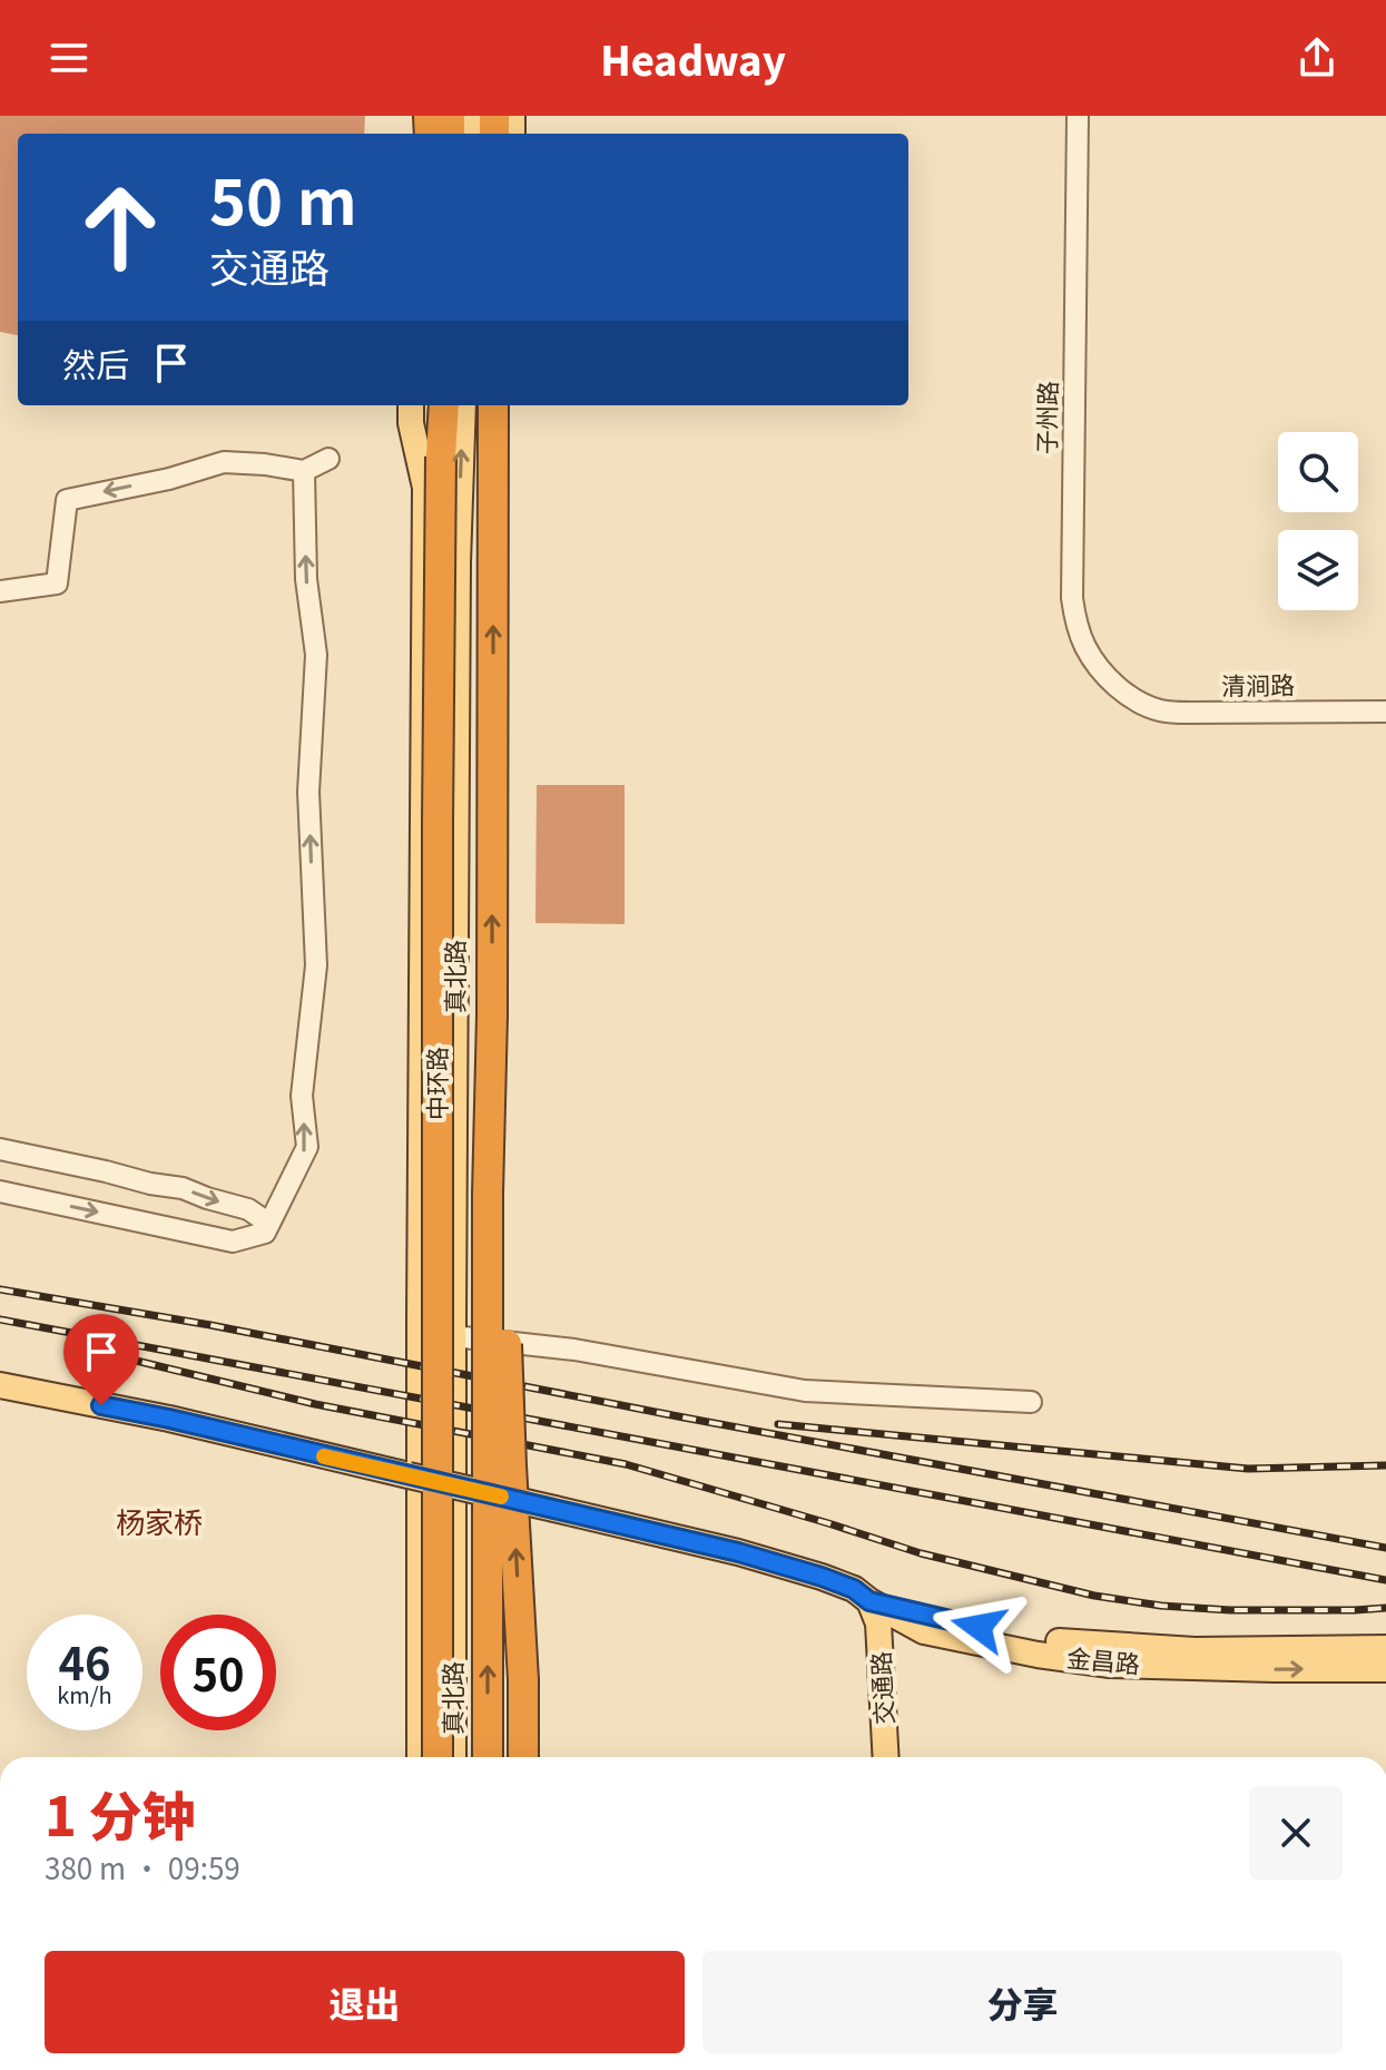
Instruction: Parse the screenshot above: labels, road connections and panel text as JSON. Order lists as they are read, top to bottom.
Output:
{
  "streets": {
    "highway": ["中环路"],
    "main road": ["真北路", "金昌路", "交通路"],
    "street": ["子州路", "清涧路"]
  },
  "crossings": [
    ["子州路", "清涧路"],
    ["金昌路", "交通路"]
  ],
  "districts": ["杨家桥"],
  "page": {
    "header": "Headway",
    "turn": ["50 m", "交通路"],
    "then": "然后",
    "speed": "46 km/h",
    "limit": "50",
    "heading": ["1 分钟", "380 m · 09:59"],
    "buttons": ["退出", "分享"]
  }
}
